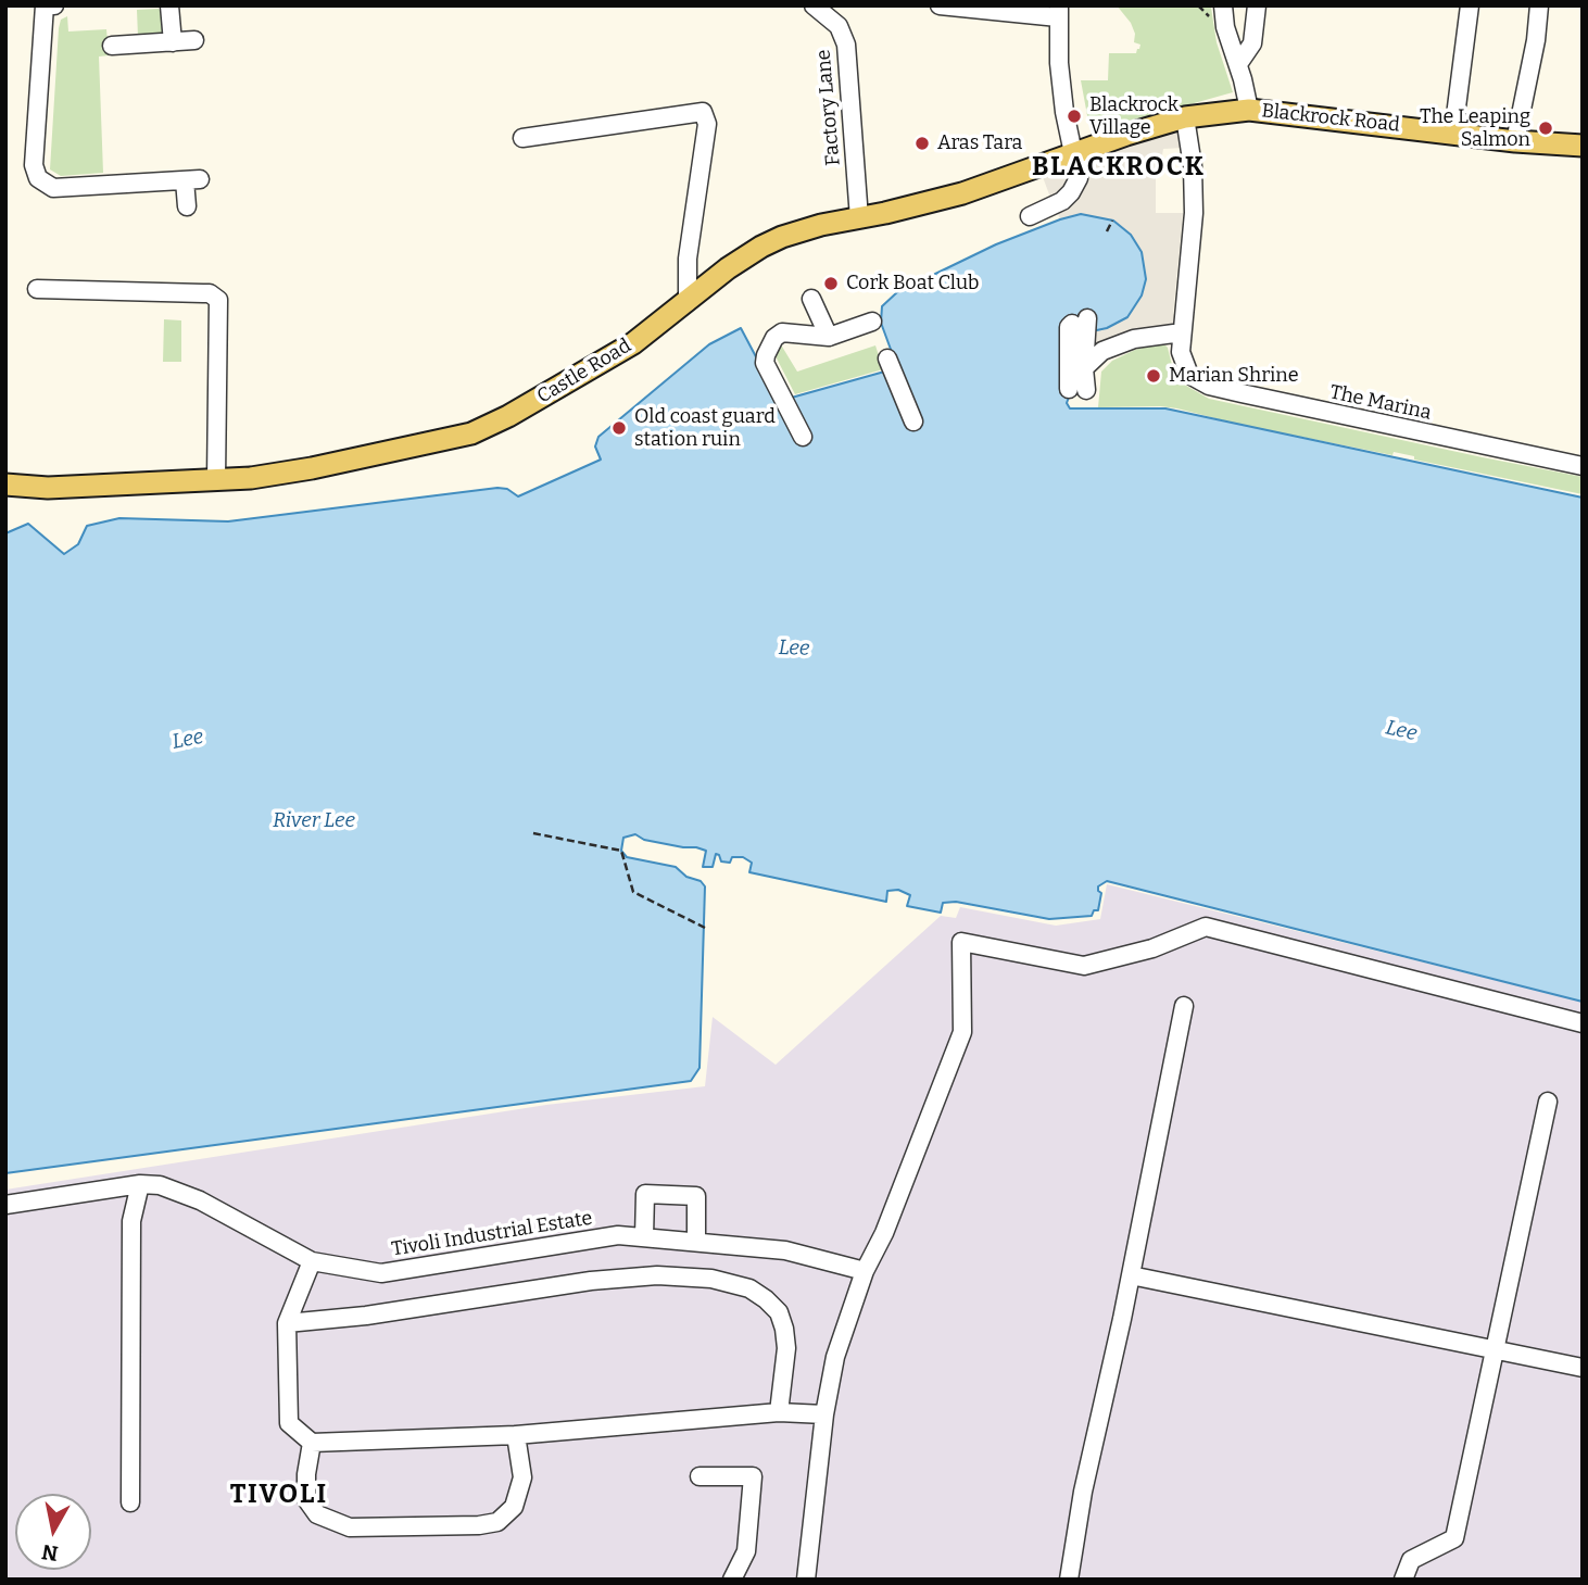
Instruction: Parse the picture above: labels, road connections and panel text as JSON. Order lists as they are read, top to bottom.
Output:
{
  "streets": {
    "main road": ["Blackrock Road", "Castle Road"],
    "street": ["Factory Lane", "The Marina", "Tivoli Industrial Estate"]
  },
  "crossings": [
    ["Factory Lane", "Castle Road"],
    ["Blackrock Road", "Castle Road"],
    ["Blackrock Road", "The Marina"]
  ],
  "districts": ["BLACKROCK", "TIVOLI"],
  "water": ["Lee", "River Lee"],
  "places": [
    "Blackrock Village",
    "The Leaping Salmon",
    "Aras Tara",
    "Cork Boat Club",
    "Marian Shrine",
    "Old coast guard station ruin"
  ],
  "north": "bottom"
}
